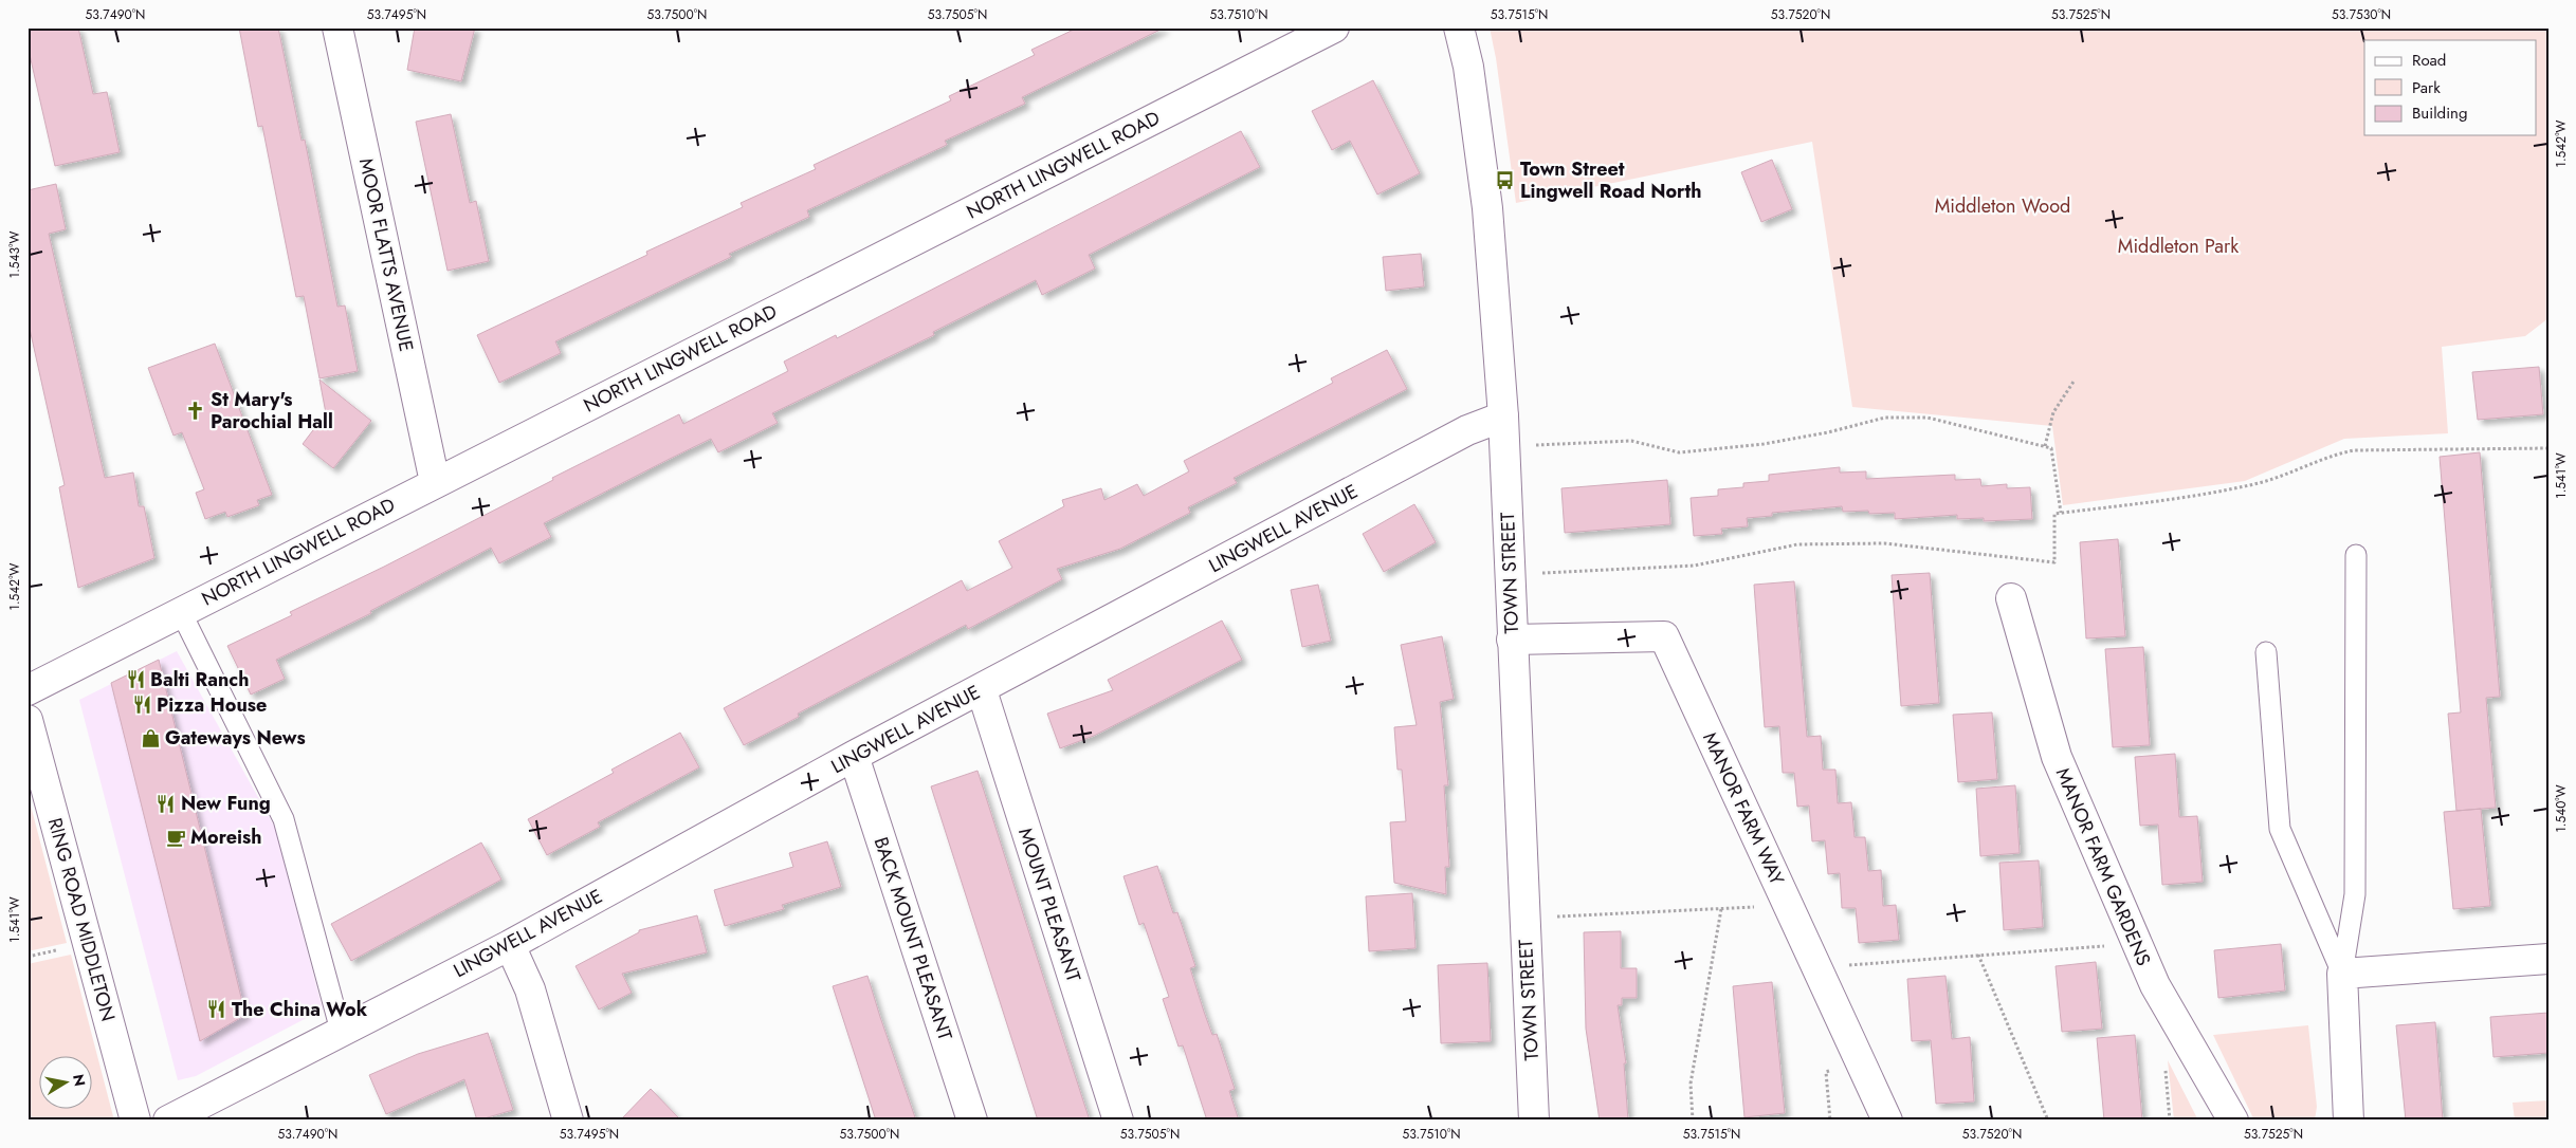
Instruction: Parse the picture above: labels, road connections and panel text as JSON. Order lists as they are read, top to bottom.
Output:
{
  "streets": {
    "street": [
      "NORTH LINGWELL ROAD",
      "MOOR FLATTS AVENUE",
      "LINGWELL AVENUE",
      "TOWN STREET",
      "MANOR FARM WAY",
      "MANOR FARM GARDENS",
      "MOUNT PLEASANT",
      "RING ROAD MIDDLETON",
      "BACK MOUNT PLEASANT"
    ]
  },
  "crossings": [
    ["NORTH LINGWELL ROAD", "MOOR FLATTS AVENUE"],
    ["LINGWELL AVENUE", "TOWN STREET"],
    ["LINGWELL AVENUE", "MOUNT PLEASANT"],
    ["LINGWELL AVENUE", "BACK MOUNT PLEASANT"],
    ["TOWN STREET", "MANOR FARM WAY"]
  ],
  "parks": ["Middleton Wood", "Middleton Park"],
  "places": {
    "bus stop": ["Town Street Lingwell Road North"],
    "church": ["St Mary's Parochial Hall"],
    "restaurant": [
      "Balti Ranch",
      "Pizza House",
      "New Fung",
      "The China Wok"
    ],
    "shop": ["Gateways News"],
    "cafe": ["Moreish"]
  },
  "legend": ["Road", "Park", "Building"],
  "north": "right",
  "coordinates": [
    "53.7490°N",
    "53.7495°N",
    "53.7500°N",
    "53.7505°N",
    "53.7510°N",
    "53.7515°N",
    "53.7520°N",
    "53.7525°N",
    "53.7530°N",
    "1.542°W",
    "1.543°W",
    "1.541°W",
    "1.540°W"
  ]
}
